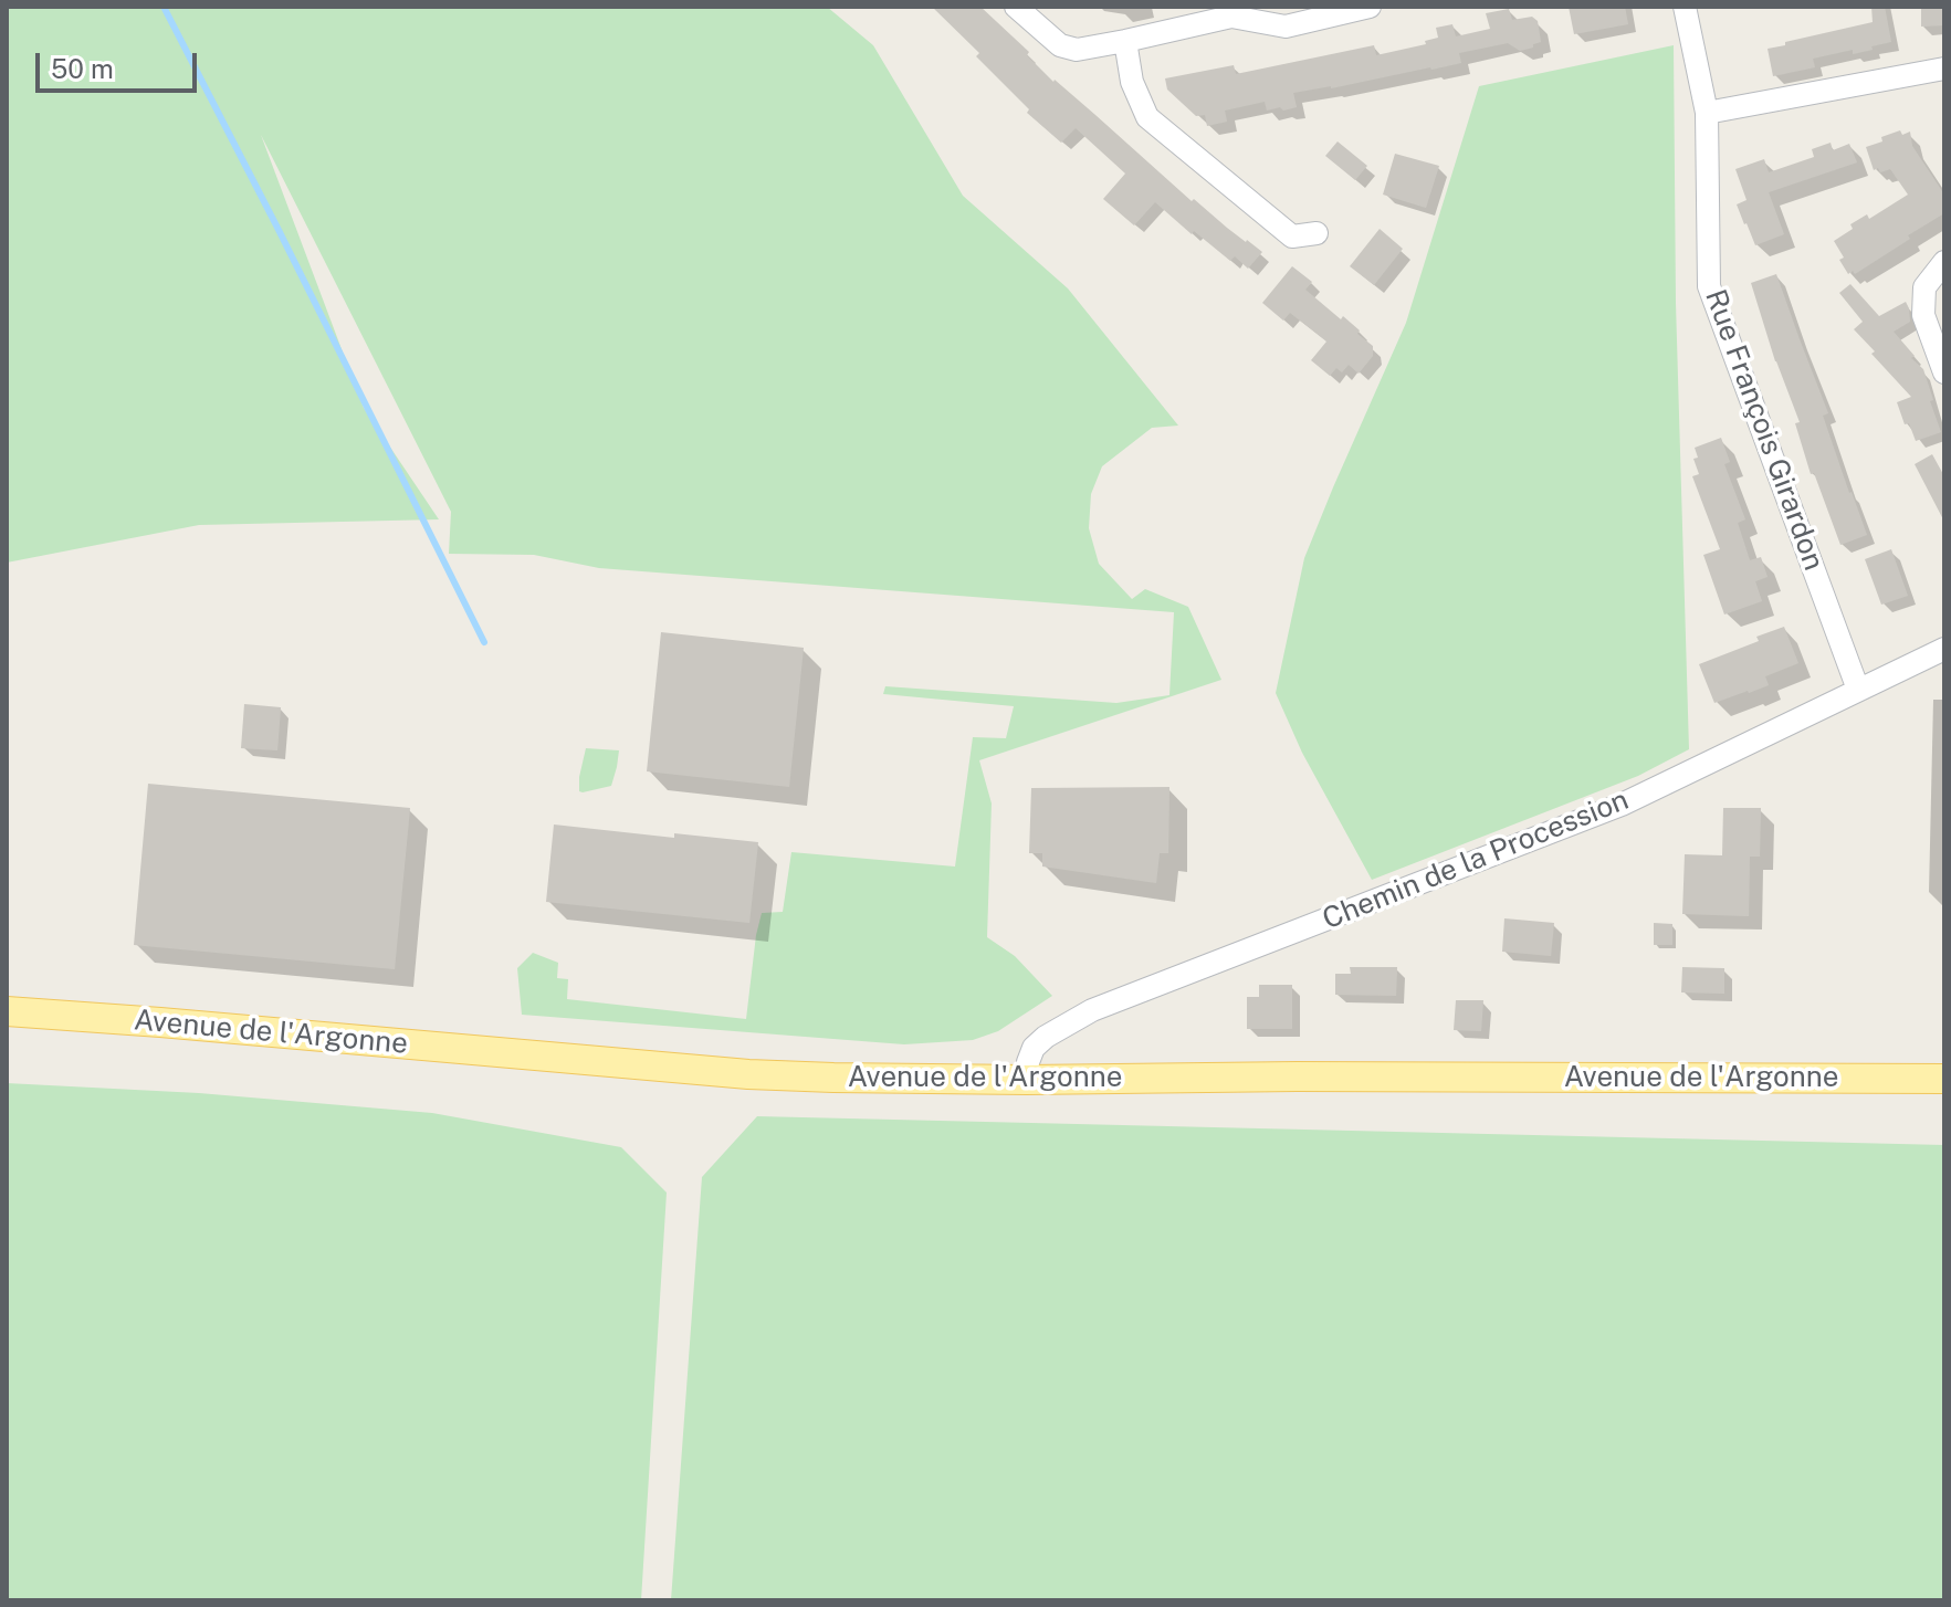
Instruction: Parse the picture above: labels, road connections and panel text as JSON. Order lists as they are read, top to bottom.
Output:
{
  "streets": {
    "main road": ["Avenue de l'Argonne"],
    "street": ["Rue François Girardon", "Chemin de la Procession"]
  },
  "crossings": [
    ["Rue François Girardon", "Chemin de la Procession"],
    ["Chemin de la Procession", "Avenue de l'Argonne"]
  ],
  "scale_bar": "50 m"
}
